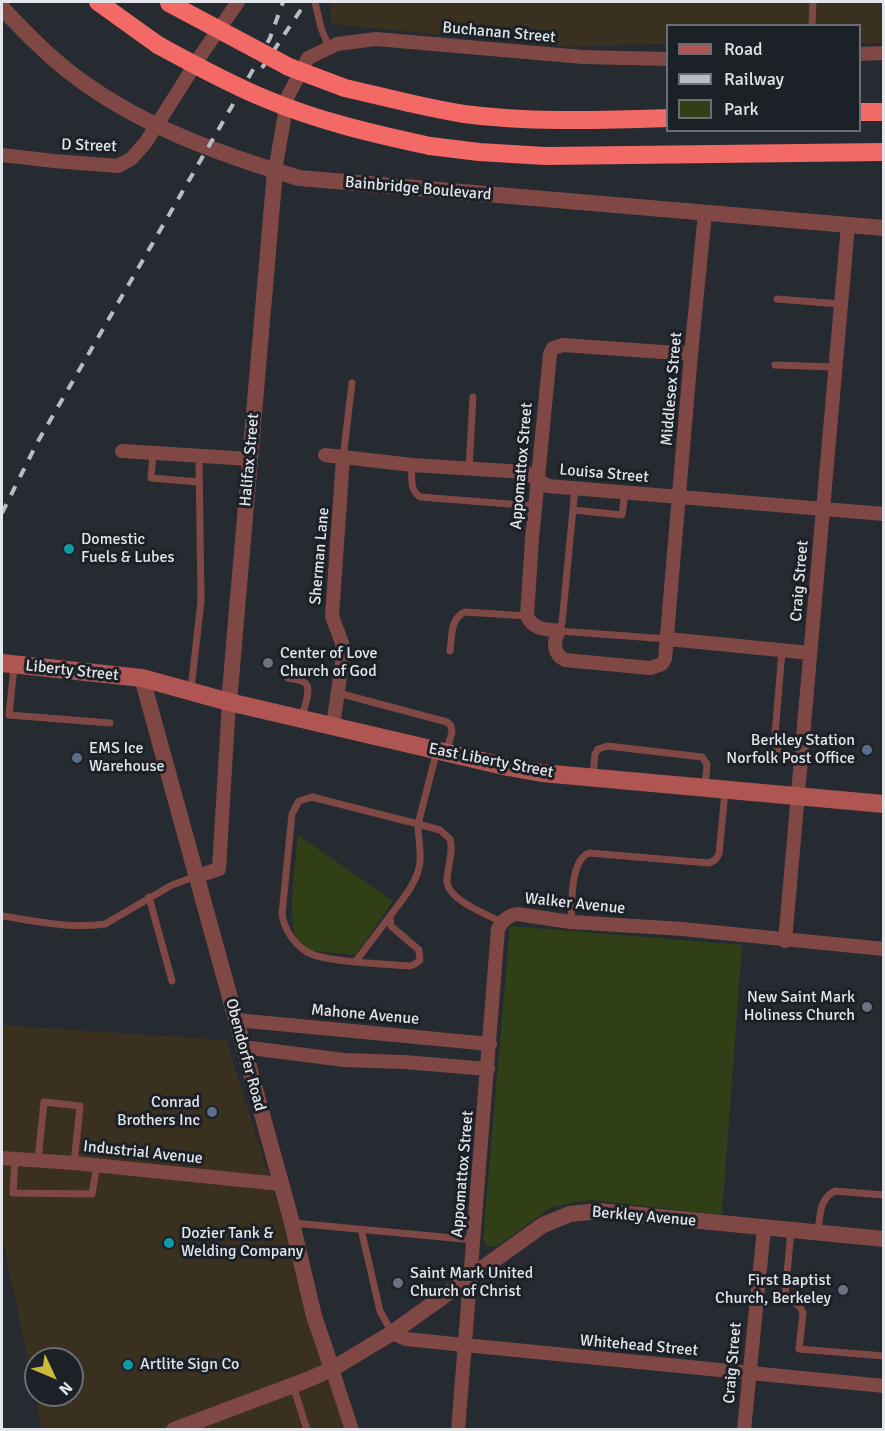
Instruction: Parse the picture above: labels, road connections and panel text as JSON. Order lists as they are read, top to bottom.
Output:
{
  "streets": {
    "main road": ["Liberty Street", "East Liberty Street"],
    "street": [
      "Buchanan Street",
      "D Street",
      "Bainbridge Boulevard",
      "Middlesex Street",
      "Halifax Street",
      "Appomattox Street",
      "Louisa Street",
      "Sherman Lane",
      "Craig Street",
      "Walker Avenue",
      "Mahone Avenue",
      "Obendorfer Road",
      "Industrial Avenue",
      "Berkley Avenue",
      "Whitehead Street"
    ]
  },
  "crossings": [
    ["Buchanan Street", "Halifax Street"],
    ["D Street", "Bainbridge Boulevard"],
    ["Bainbridge Boulevard", "Middlesex Street"],
    ["Bainbridge Boulevard", "Halifax Street"],
    ["Bainbridge Boulevard", "Craig Street"],
    ["Middlesex Street", "Appomattox Street"],
    ["Middlesex Street", "Louisa Street"],
    ["Halifax Street", "East Liberty Street"],
    ["Halifax Street", "Obendorfer Road"],
    ["Appomattox Street", "Louisa Street"],
    ["Appomattox Street", "Walker Avenue"],
    ["Appomattox Street", "Mahone Avenue"],
    ["Appomattox Street", "Berkley Avenue"],
    ["Appomattox Street", "Whitehead Street"],
    ["Louisa Street", "Sherman Lane"],
    ["Louisa Street", "Craig Street"],
    ["Sherman Lane", "East Liberty Street"],
    ["Craig Street", "East Liberty Street"],
    ["Craig Street", "Walker Avenue"],
    ["Craig Street", "Berkley Avenue"],
    ["Craig Street", "Whitehead Street"],
    ["Liberty Street", "East Liberty Street"],
    ["Liberty Street", "Obendorfer Road"],
    ["East Liberty Street", "Obendorfer Road"],
    ["Mahone Avenue", "Obendorfer Road"],
    ["Obendorfer Road", "Industrial Avenue"],
    ["Obendorfer Road", "Berkley Avenue"],
    ["Berkley Avenue", "Whitehead Street"]
  ],
  "places": [
    "Domestic Fuels & Lubes",
    "Center of Love Church of God",
    "Berkley Station Norfolk Post Office",
    "EMS Ice Warehouse",
    "New Saint Mark Holiness Church",
    "Conrad Brothers Inc",
    "Dozier Tank & Welding Company",
    "Saint Mark United Church of Christ",
    "First Baptist Church, Berkeley",
    "Artlite Sign Co"
  ],
  "legend": ["Road", "Railway", "Park"],
  "north": "bottom right"
}
